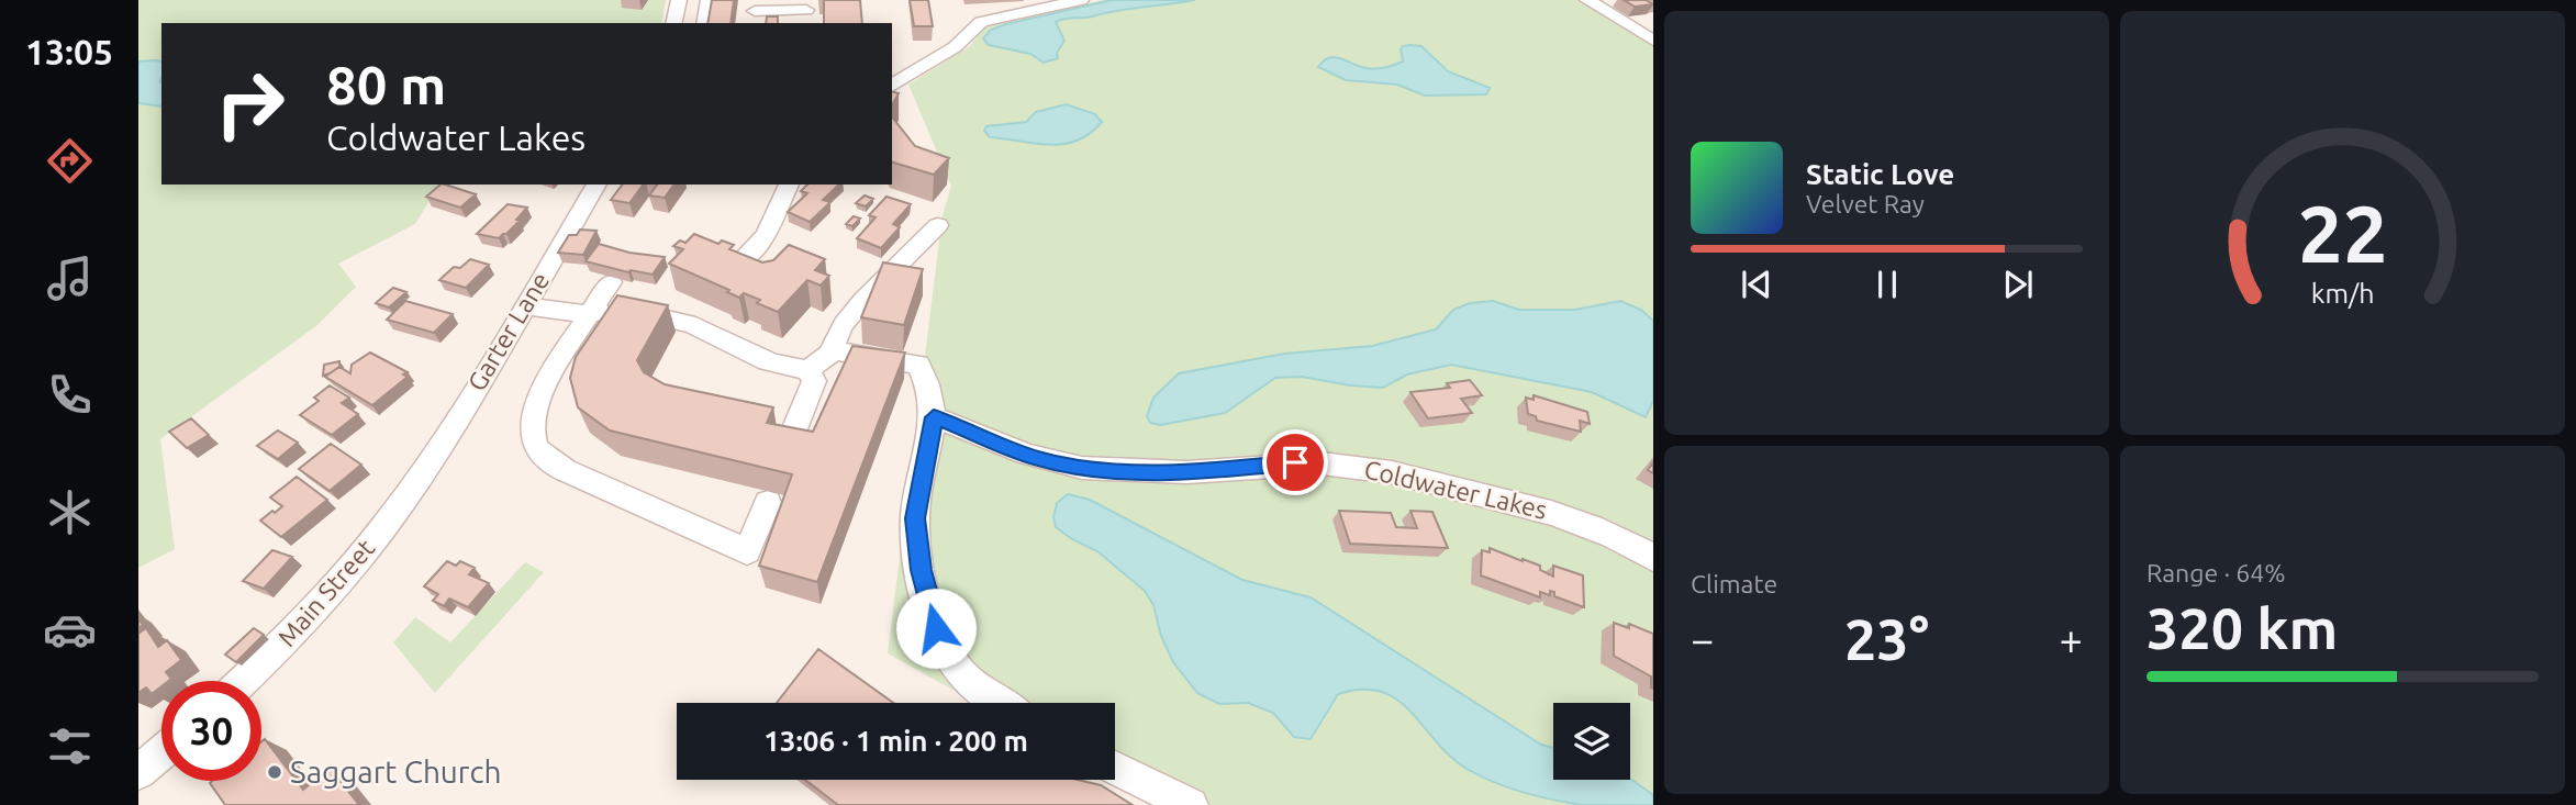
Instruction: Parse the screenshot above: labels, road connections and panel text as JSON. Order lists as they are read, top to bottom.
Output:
{
  "streets": {
    "street": ["Garter Lane", "Coldwater Lakes", "Main Street"]
  },
  "crossings": [
    ["Garter Lane", "Main Street"]
  ],
  "places": ["Saggart Church"],
  "page": {
    "tabs": "13:05",
    "turn": ["80 m", "Coldwater Lakes"],
    "song": ["Static Love", "Velvet Ray"],
    "tile": [
      "Climate",
      ["Range · 64%", "320 km"]
    ],
    "heat": ["−", "23°", "+"],
    "limit": "30",
    "trip": "13:06 · 1 min · 200 m",
    "gauge": ["22", "km/h"]
  }
}
